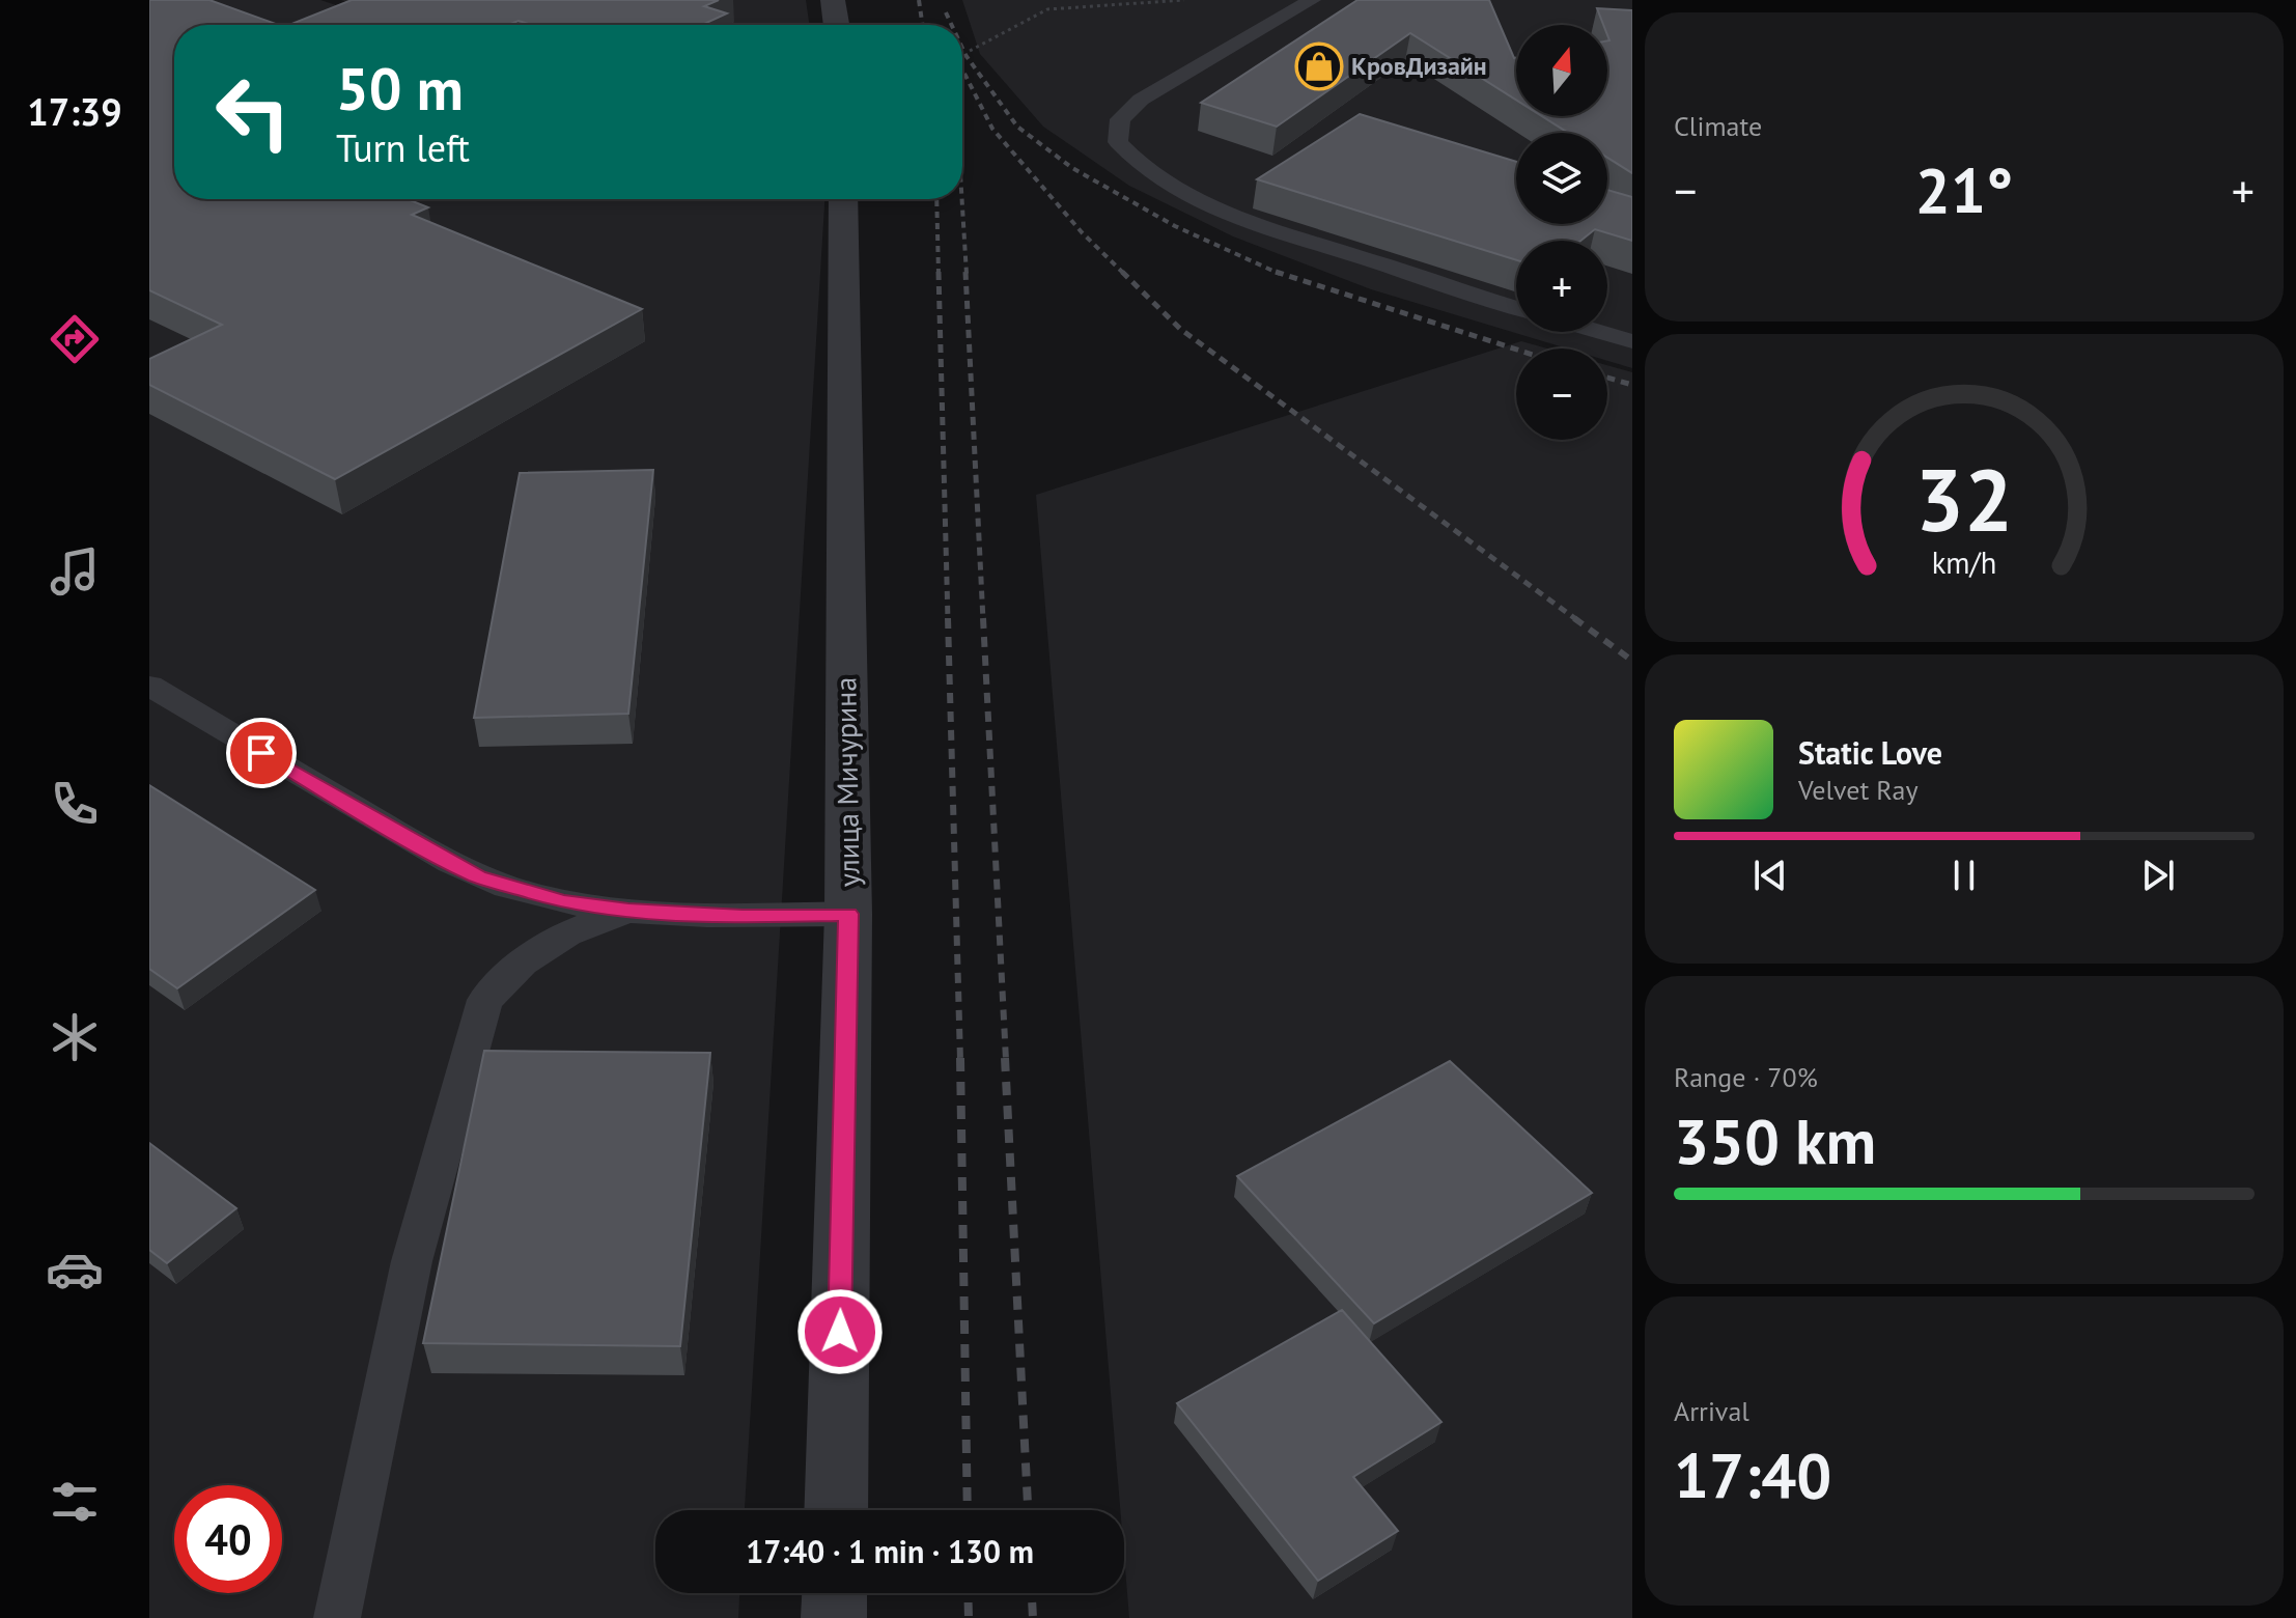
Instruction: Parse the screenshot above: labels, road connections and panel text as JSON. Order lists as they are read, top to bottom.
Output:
{
  "streets": {
    "street": ["улица Мичурина"]
  },
  "places": {
    "shop": ["КровДизайн"]
  },
  "north": "top",
  "page": {
    "tabs": "17:39",
    "tile": [
      "Climate",
      ["Range · 70%", "350 km"],
      ["Arrival", "17:40"]
    ],
    "map_buttons": ["+", "−"],
    "turn": ["50 m", "Turn left"],
    "heat": ["−", "21°", "+"],
    "song": ["Static Love", "Velvet Ray"],
    "limit": "40",
    "trip": "17:40 · 1 min · 130 m",
    "gauge": ["32", "km/h"]
  }
}
